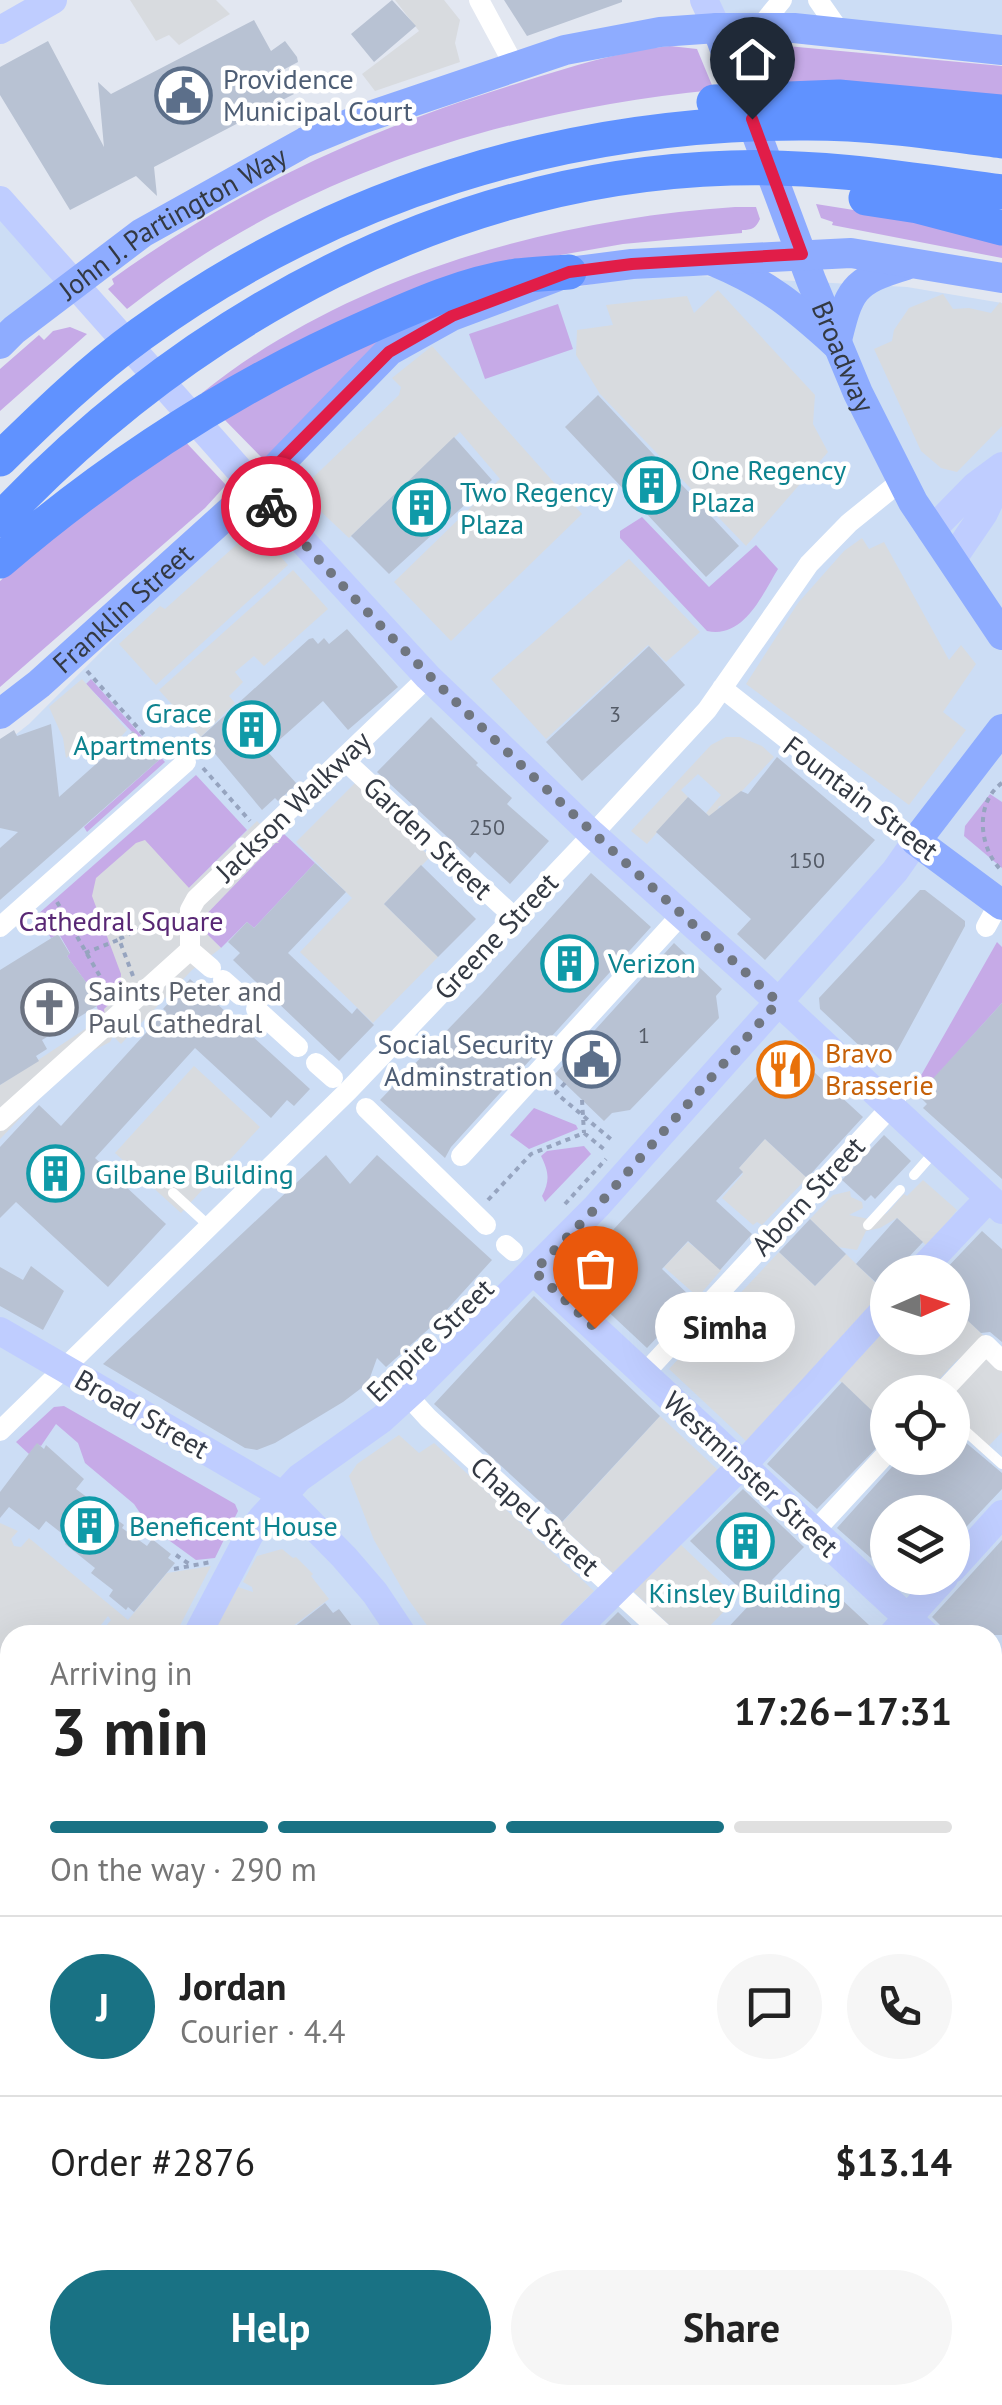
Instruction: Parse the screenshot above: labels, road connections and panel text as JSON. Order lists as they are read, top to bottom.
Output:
{
  "streets": {
    "main road": [
      "John J. Partington Way",
      "Broadway",
      "Franklin Street",
      "Fountain Street",
      "Empire Street",
      "Broad Street",
      "Westminster Street"
    ],
    "street": [
      "Jackson Walkway",
      "Garden Street",
      "Greene Street",
      "Aborn Street",
      "Chapel Street"
    ]
  },
  "crossings": [
    ["John J. Partington Way", "Broadway"],
    ["Broadway", "Franklin Street"],
    ["Broadway", "Greene Street"],
    ["Fountain Street", "Greene Street"],
    ["Fountain Street", "Empire Street"],
    ["Jackson Walkway", "Garden Street"],
    ["Garden Street", "Greene Street"],
    ["Greene Street", "Broad Street"],
    ["Aborn Street", "Westminster Street"],
    ["Empire Street", "Broad Street"],
    ["Empire Street", "Westminster Street"],
    ["Empire Street", "Chapel Street"]
  ],
  "parks": ["Cathedral Square"],
  "places": {
    "public building": ["Providence Municipal Court", "Social Security Adminstration"],
    "building": [
      "One Regency Plaza",
      "Two Regency Plaza",
      "Grace Apartments",
      "Verizon",
      "Gilbane Building",
      "Beneficent House",
      "Kinsley Building"
    ],
    "church": ["Saints Peter and Paul Cathedral"],
    "restaurant": ["Bravo Brasserie"],
    "other": ["Simha"]
  },
  "house_numbers": [
    "3",
    "250",
    "150",
    "1"
  ],
  "north": "right",
  "page": {
    "bubble": "Simha",
    "heading": ["3 min", "Arriving in", "17:26–17:31"],
    "panel": [
      "Jordan",
      "Courier · 4.4",
      "Order #2876",
      "$13.14"
    ],
    "bar": "On the way · 290 m",
    "round": "J",
    "buttons": ["Help", "Share"]
  }
}
